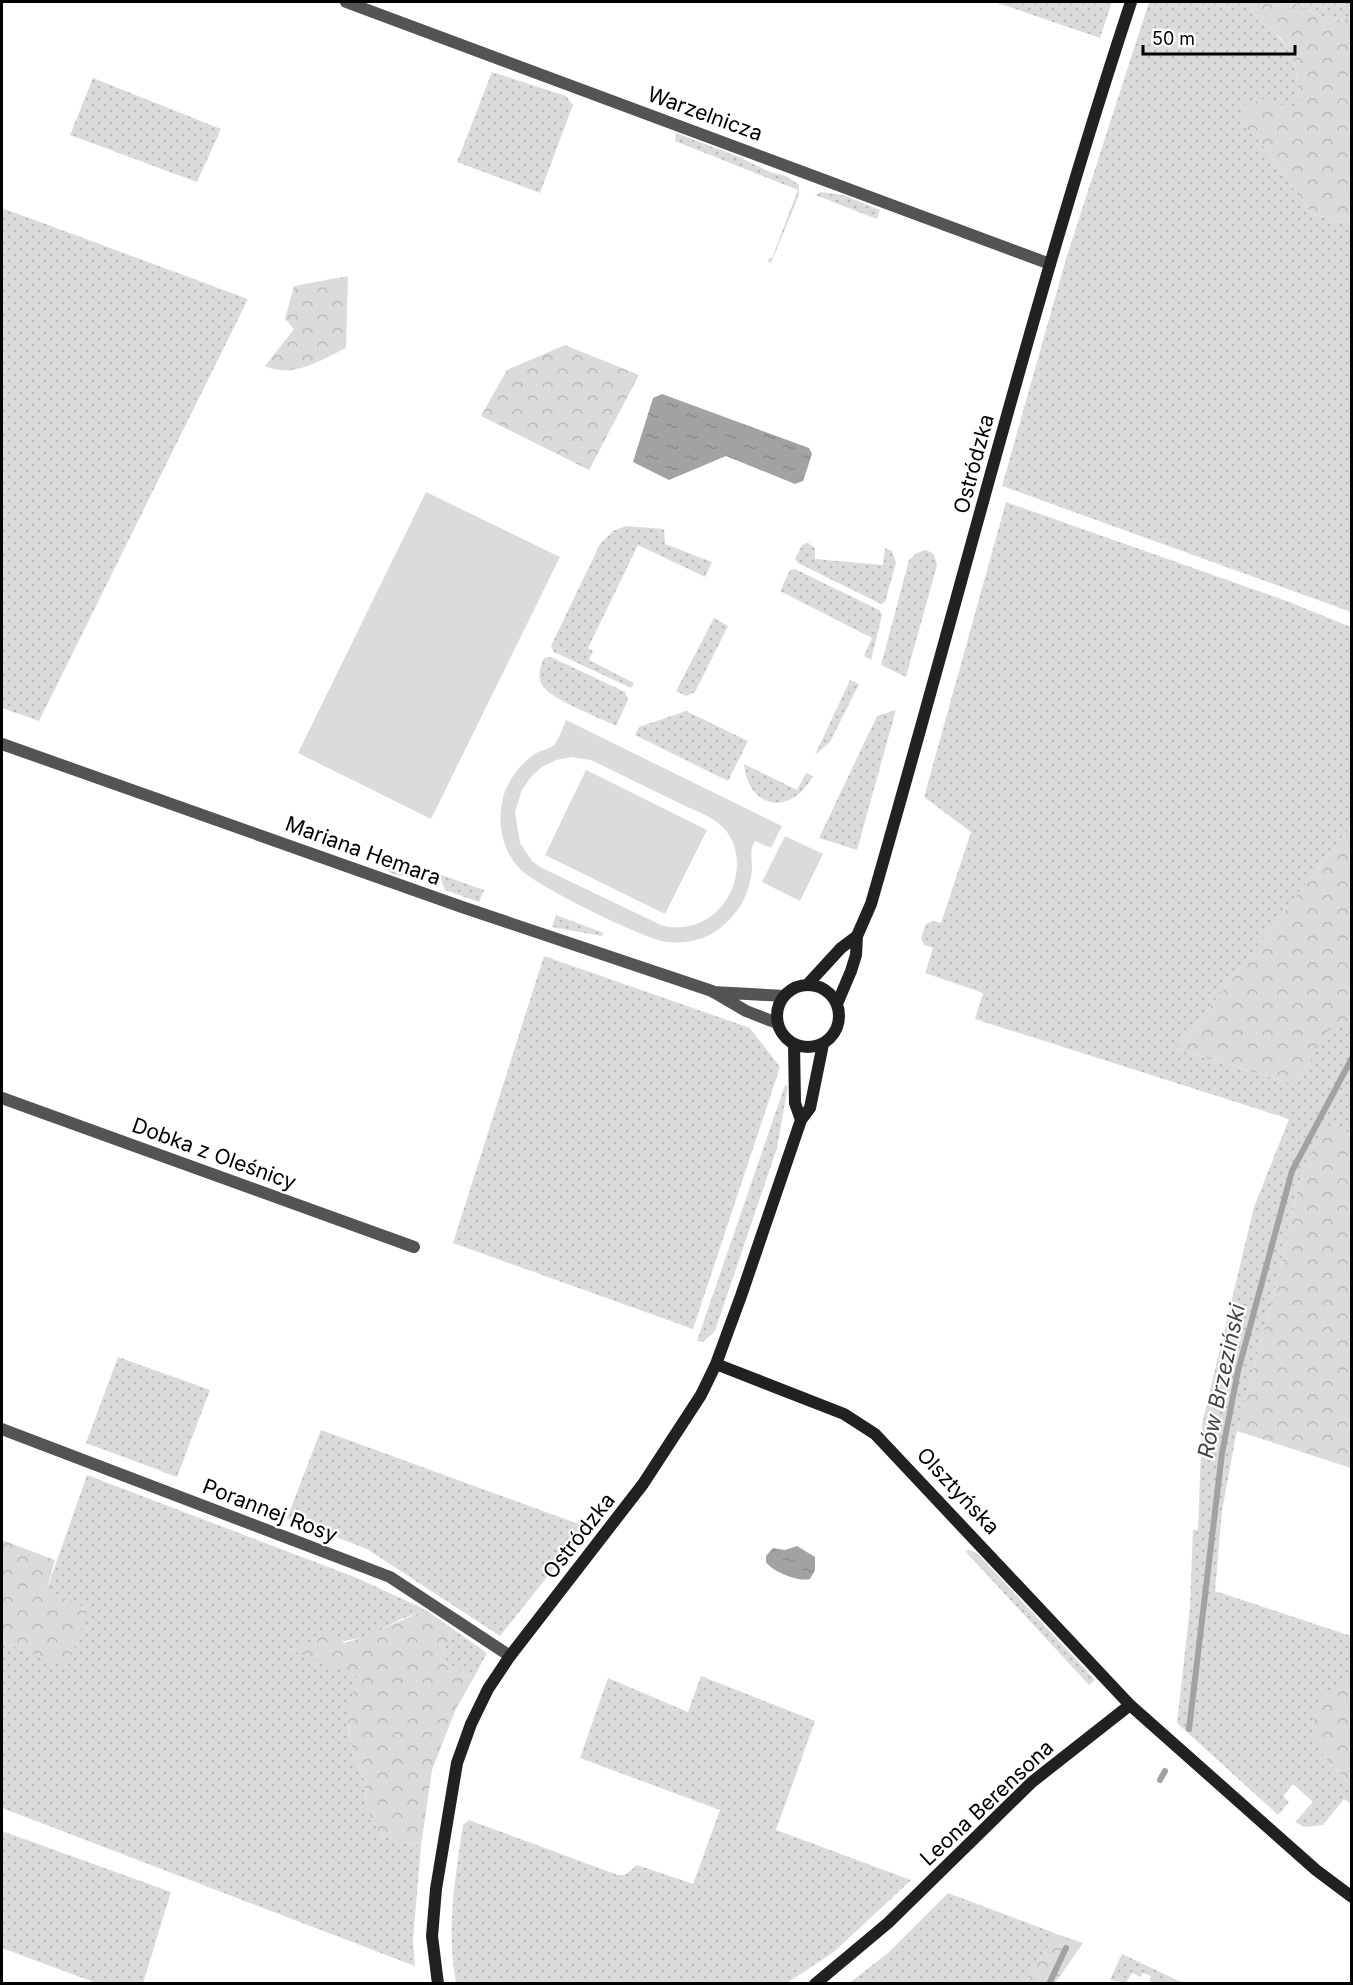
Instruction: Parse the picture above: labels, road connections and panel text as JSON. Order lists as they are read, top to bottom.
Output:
{
  "streets": {
    "street": [
      "Warzelnicza",
      "Ostródzka",
      "Mariana Hemara",
      "Dobka z Oleśnicy",
      "Olsztyńska",
      "Porannej Rosy",
      "Leona Berensona"
    ]
  },
  "crossings": [
    ["Warzelnicza", "Ostródzka"],
    ["Ostródzka", "Mariana Hemara"],
    ["Ostródzka", "Olsztyńska"],
    ["Ostródzka", "Porannej Rosy"],
    ["Olsztyńska", "Leona Berensona"]
  ],
  "water": ["Rów Brzeziński"],
  "scale_bar": "50 m"
}
